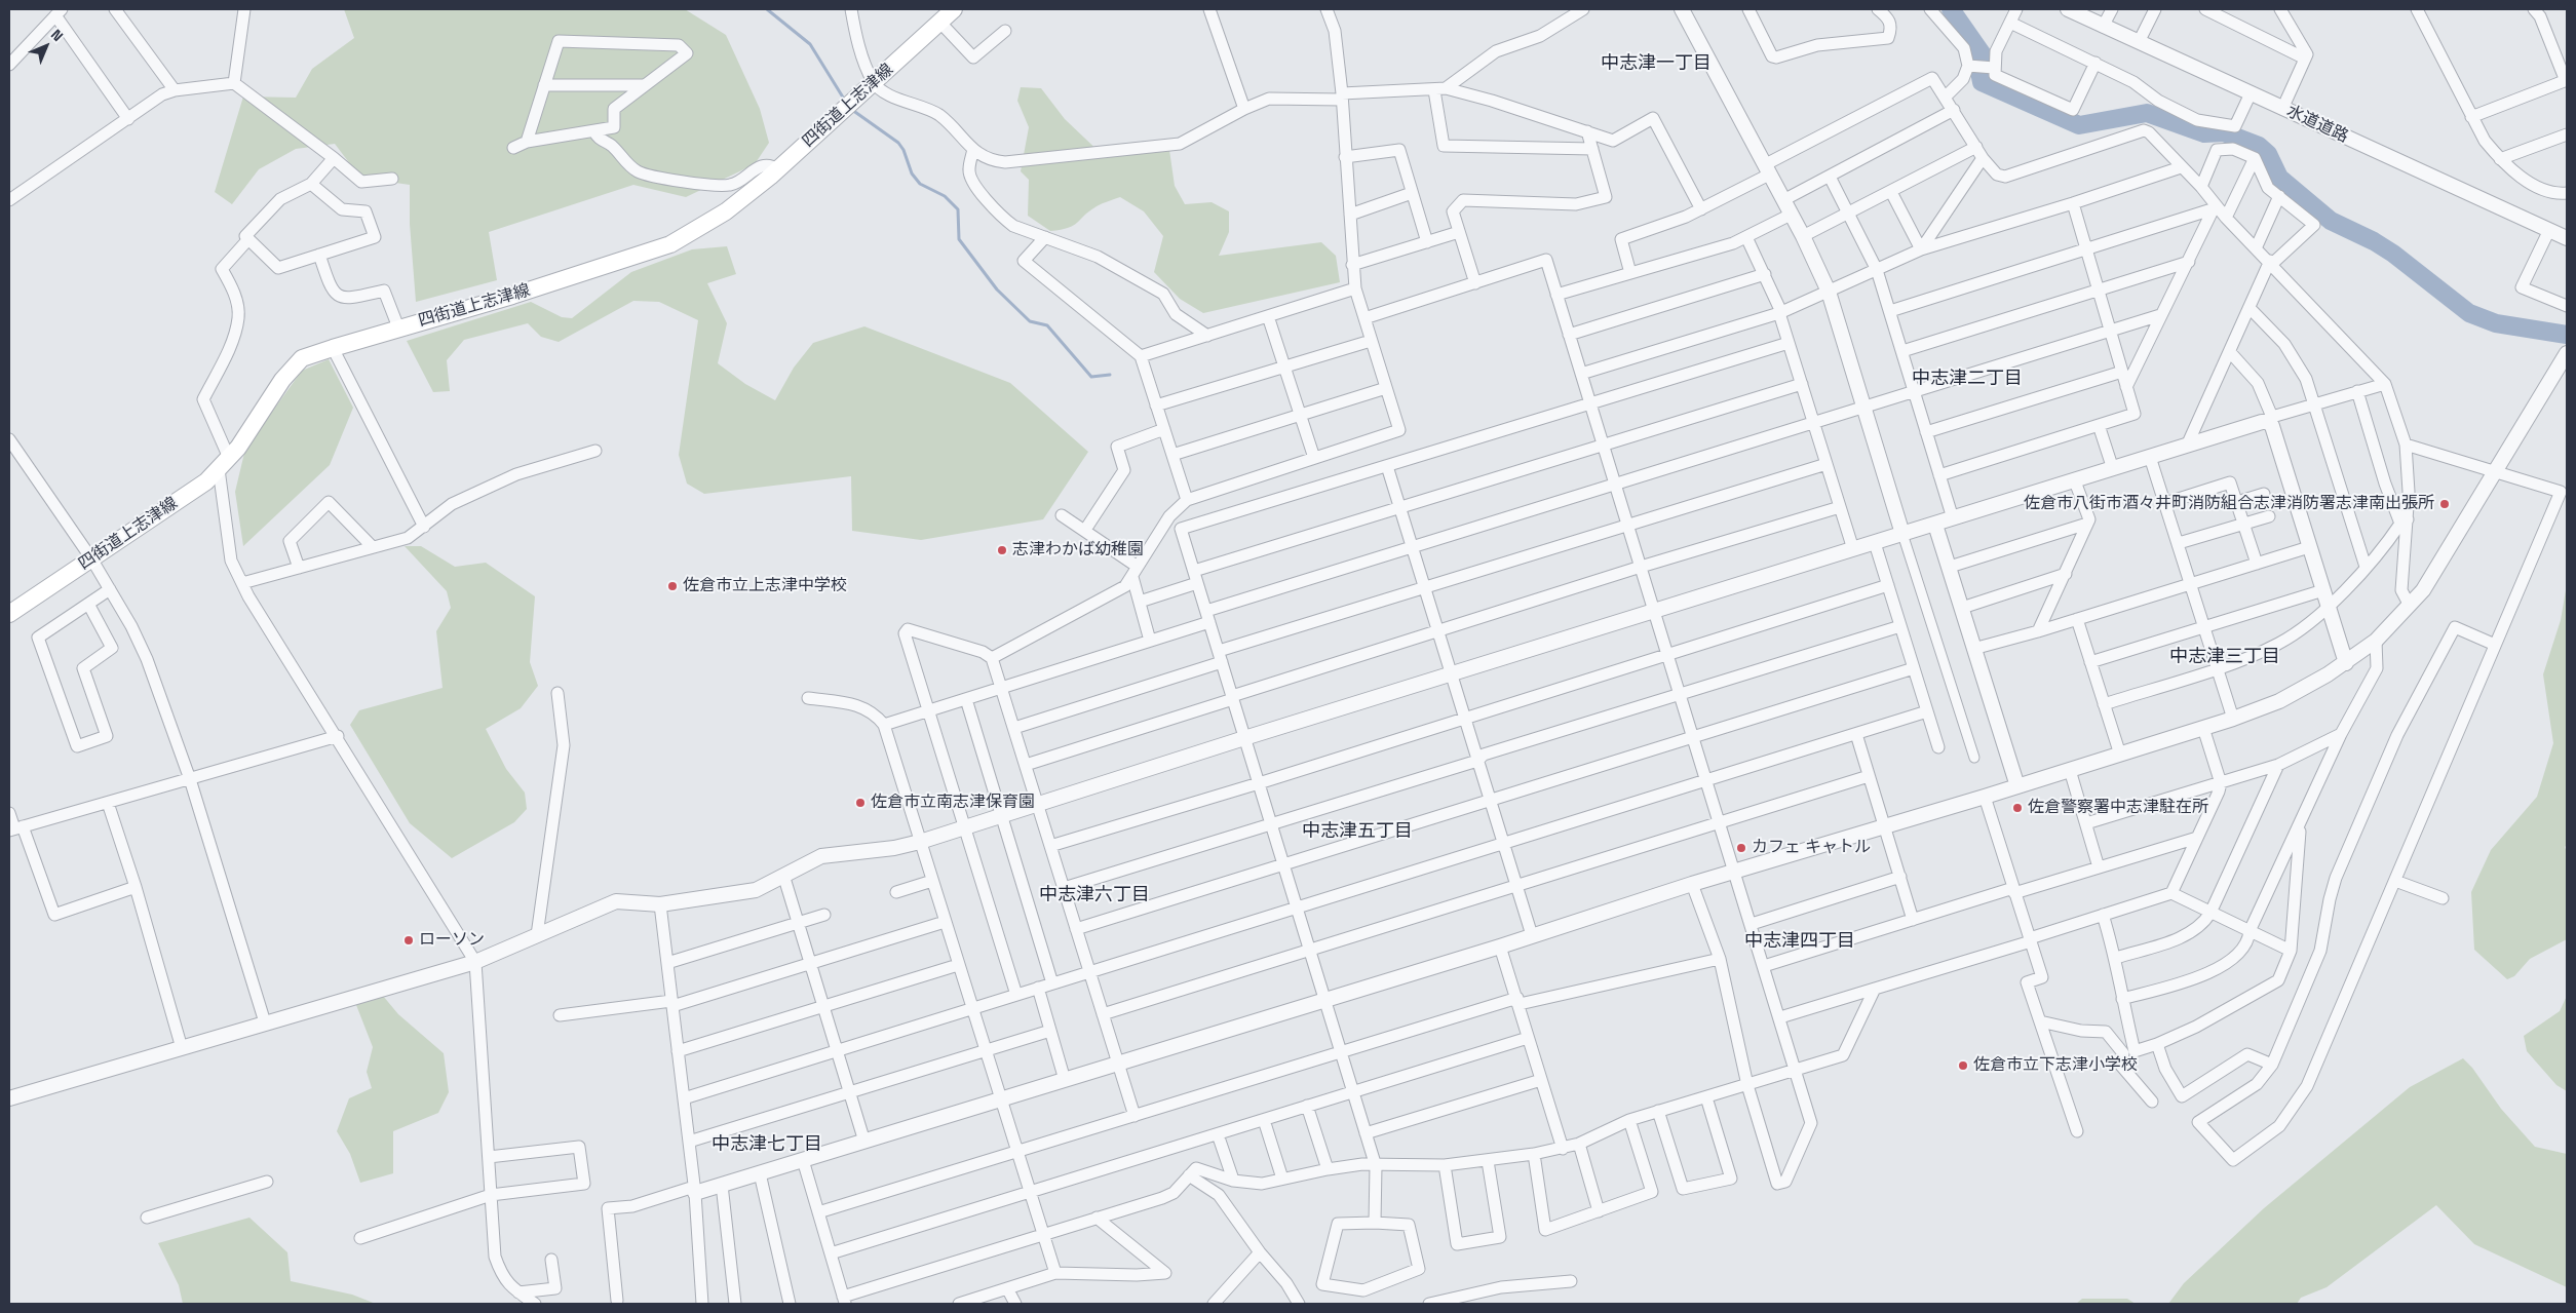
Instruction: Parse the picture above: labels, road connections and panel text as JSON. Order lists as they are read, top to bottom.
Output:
{
  "streets": {
    "main road": ["四街道上志津線"],
    "street": ["水道道路"]
  },
  "districts": [
    "中志津一丁目",
    "中志津二丁目",
    "中志津三丁目",
    "中志津五丁目",
    "中志津六丁目",
    "中志津四丁目",
    "中志津七丁目"
  ],
  "places": [
    "佐倉市八街市酒々井町消防組合志津消防署志津南出張所",
    "志津わかば幼稚園",
    "佐倉市立上志津中学校",
    "佐倉市立南志津保育園",
    "佐倉警察署中志津駐在所",
    "カフェ キャトル",
    "ローソン",
    "佐倉市立下志津小学校"
  ],
  "north": "top right"
}
